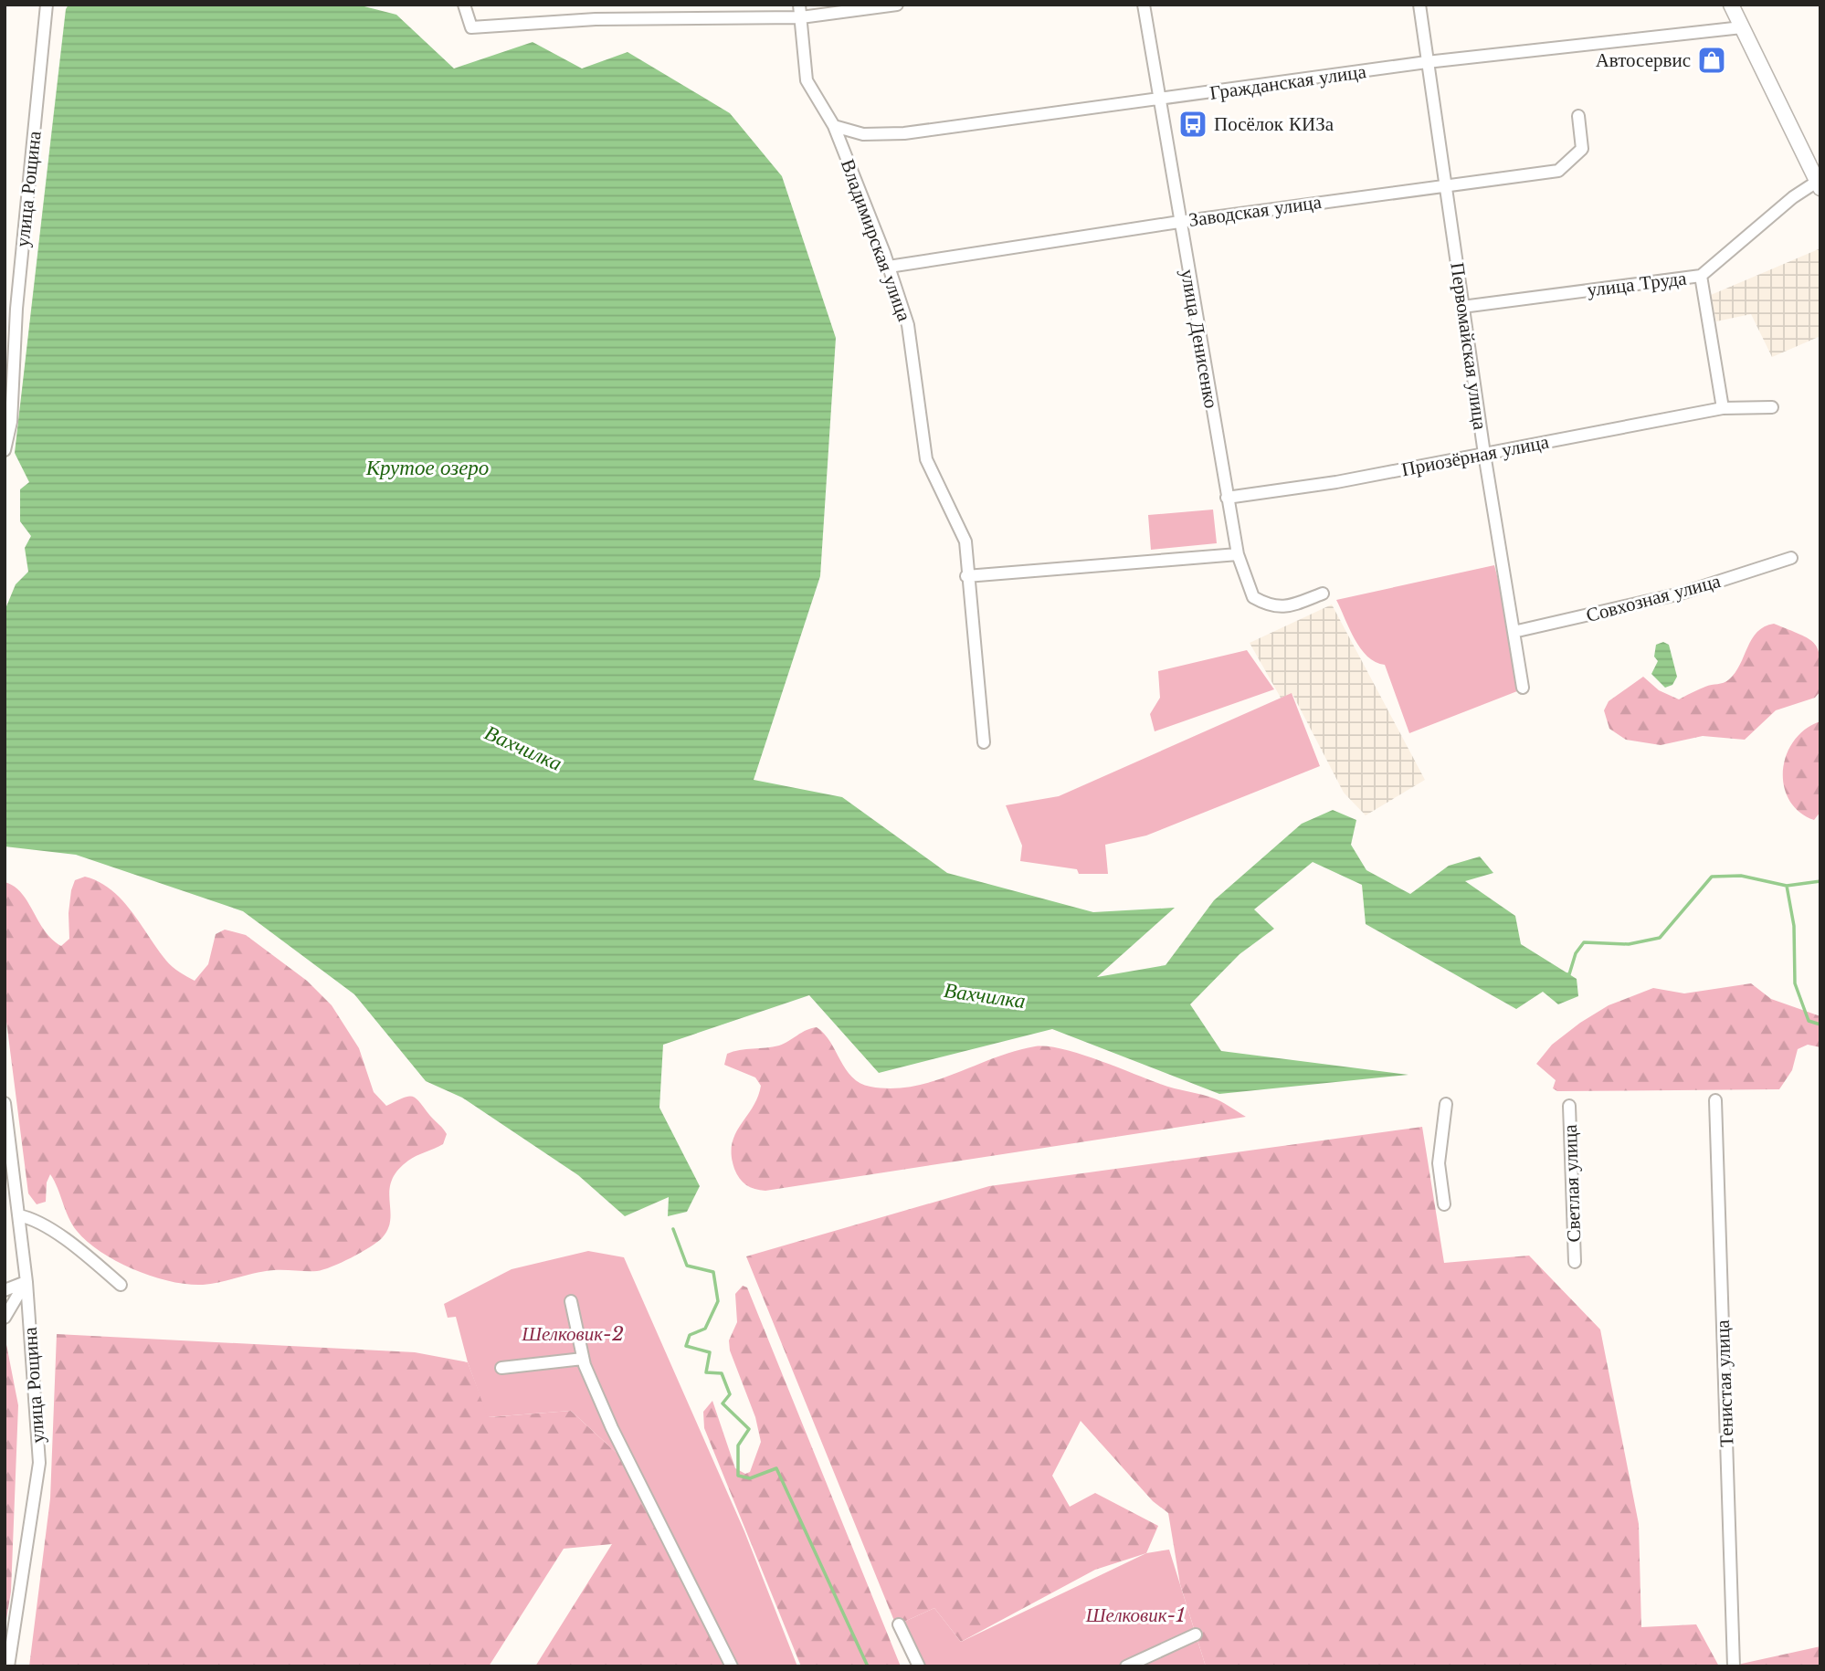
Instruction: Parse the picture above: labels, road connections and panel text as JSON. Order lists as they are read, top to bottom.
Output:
{
  "streets": {
    "street": [
      "Гражданская улица",
      "улица Рощина",
      "Заводская улица",
      "Владимирская улица",
      "улица Труда",
      "улица Денисенко",
      "Первомайская улица",
      "Приозёрная улица",
      "Совхозная улица",
      "Светлая улица",
      "Тенистая улица"
    ]
  },
  "crossings": [
    ["Гражданская улица", "Владимирская улица"],
    ["Гражданская улица", "улица Денисенко"],
    ["Гражданская улица", "Первомайская улица"],
    ["Заводская улица", "Владимирская улица"],
    ["Заводская улица", "улица Денисенко"],
    ["Заводская улица", "Первомайская улица"],
    ["улица Труда", "Первомайская улица"],
    ["улица Денисенко", "Приозёрная улица"],
    ["Первомайская улица", "Приозёрная улица"],
    ["Первомайская улица", "Совхозная улица"]
  ],
  "water": ["Крутое озеро", "Вахчилка"],
  "parks": ["Шелковик-2", "Шелковик-1"],
  "places": {
    "shop": ["Автосервис"],
    "bus stop": ["Посёлок КИЗа"]
  }
}
